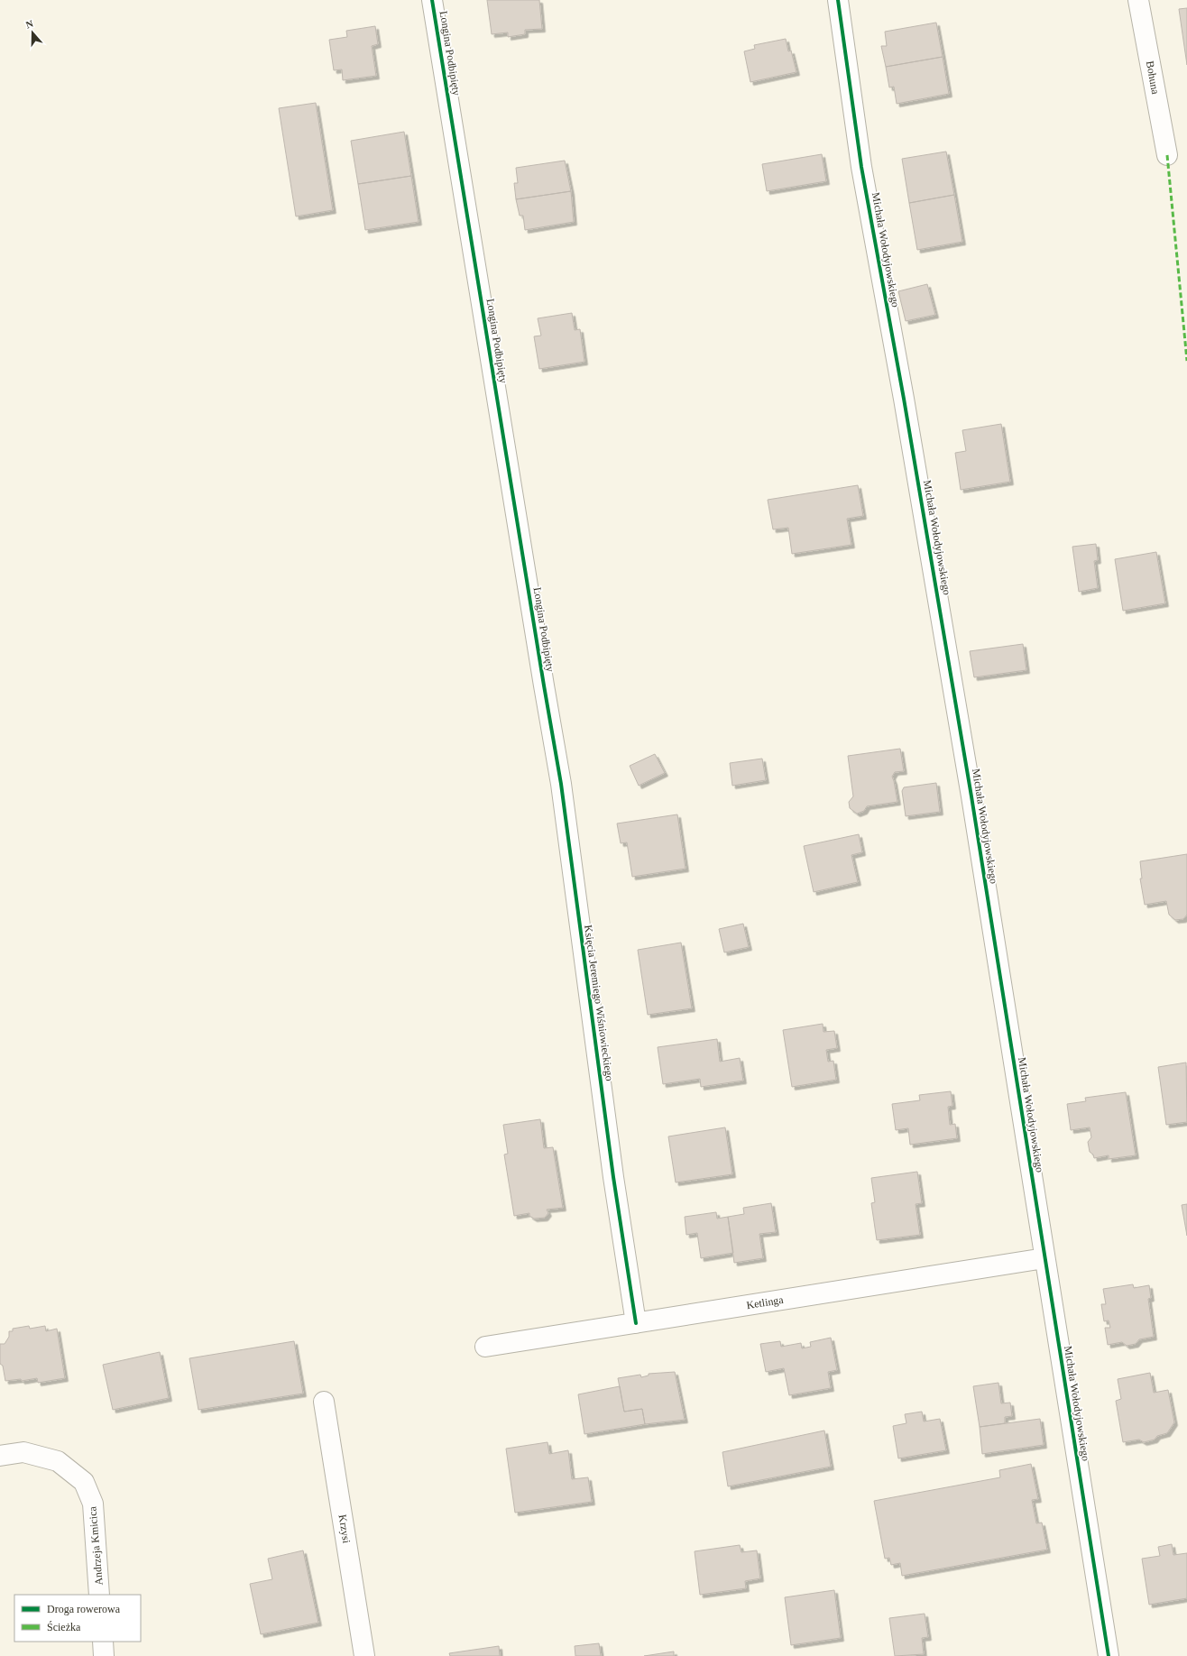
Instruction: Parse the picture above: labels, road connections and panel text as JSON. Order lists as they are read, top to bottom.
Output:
{
  "streets": {
    "street": [
      "Longina Podbipięty",
      "Bohuna",
      "Michała Wołodyjowskiego",
      "Księcia Jeremiego Wiśniowieckiego",
      "Ketlinga",
      "Krzysi",
      "Andrzeja Kmicica"
    ]
  },
  "crossings": [
    ["Longina Podbipięty", "Księcia Jeremiego Wiśniowieckiego"],
    ["Michała Wołodyjowskiego", "Ketlinga"],
    ["Księcia Jeremiego Wiśniowieckiego", "Ketlinga"]
  ],
  "legend": ["Droga rowerowa", "Ścieżka"],
  "north": "top"
}
